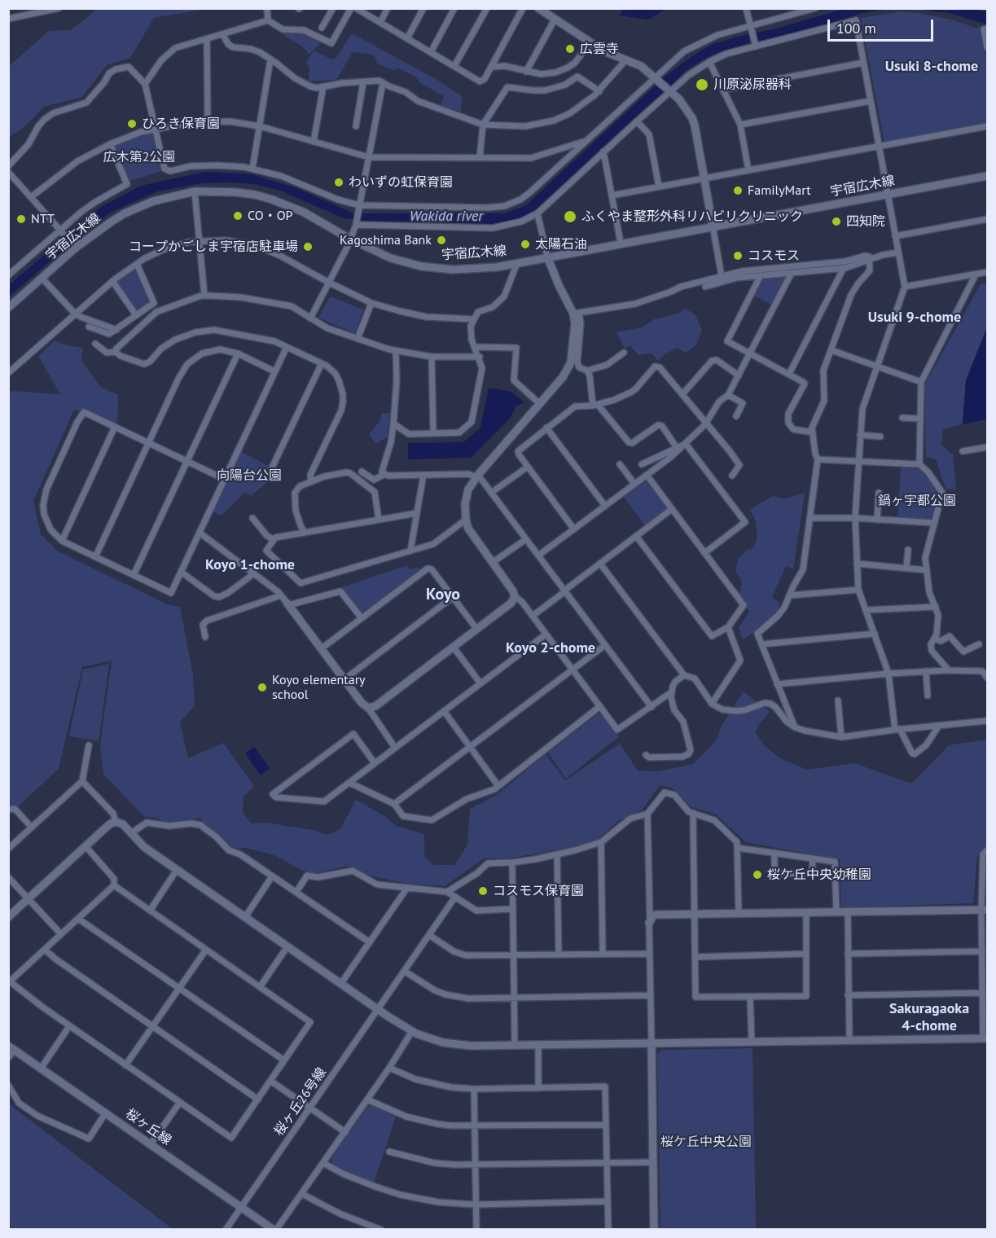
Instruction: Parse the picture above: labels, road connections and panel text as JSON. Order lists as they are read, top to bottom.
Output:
{
  "streets": {
    "street": ["宇宿広木線", "桜ヶ丘26号線", "桜ヶ丘線"]
  },
  "crossings": [
    ["桜ヶ丘26号線", "桜ヶ丘線"]
  ],
  "districts": [
    "Usuki 8-chome",
    "Usuki 9-chome",
    "Koyo 1-chome",
    "Koyo",
    "Koyo 2-chome",
    "Sakuragaoka 4-chome"
  ],
  "water": ["Wakida river"],
  "parks": [
    "広木第2公園",
    "向陽台公園",
    "鍋ヶ宇都公園",
    "桜ケ丘中央公園"
  ],
  "places": [
    "広雲寺",
    "川原泌尿器科",
    "ひろき保育園",
    "わいずの虹保育園",
    "FamilyMart",
    "CO・OP",
    "ふくやま整形外科リハビリクリニック",
    "NTT",
    "四知院",
    "Kagoshima Bank",
    "太陽石油",
    "コープかごしま宇宿店駐車場",
    "コスモス",
    "Koyo elementary school",
    "桜ケ丘中央幼稚園",
    "コスモス保育園"
  ],
  "scale_bar": "100 m"
}
